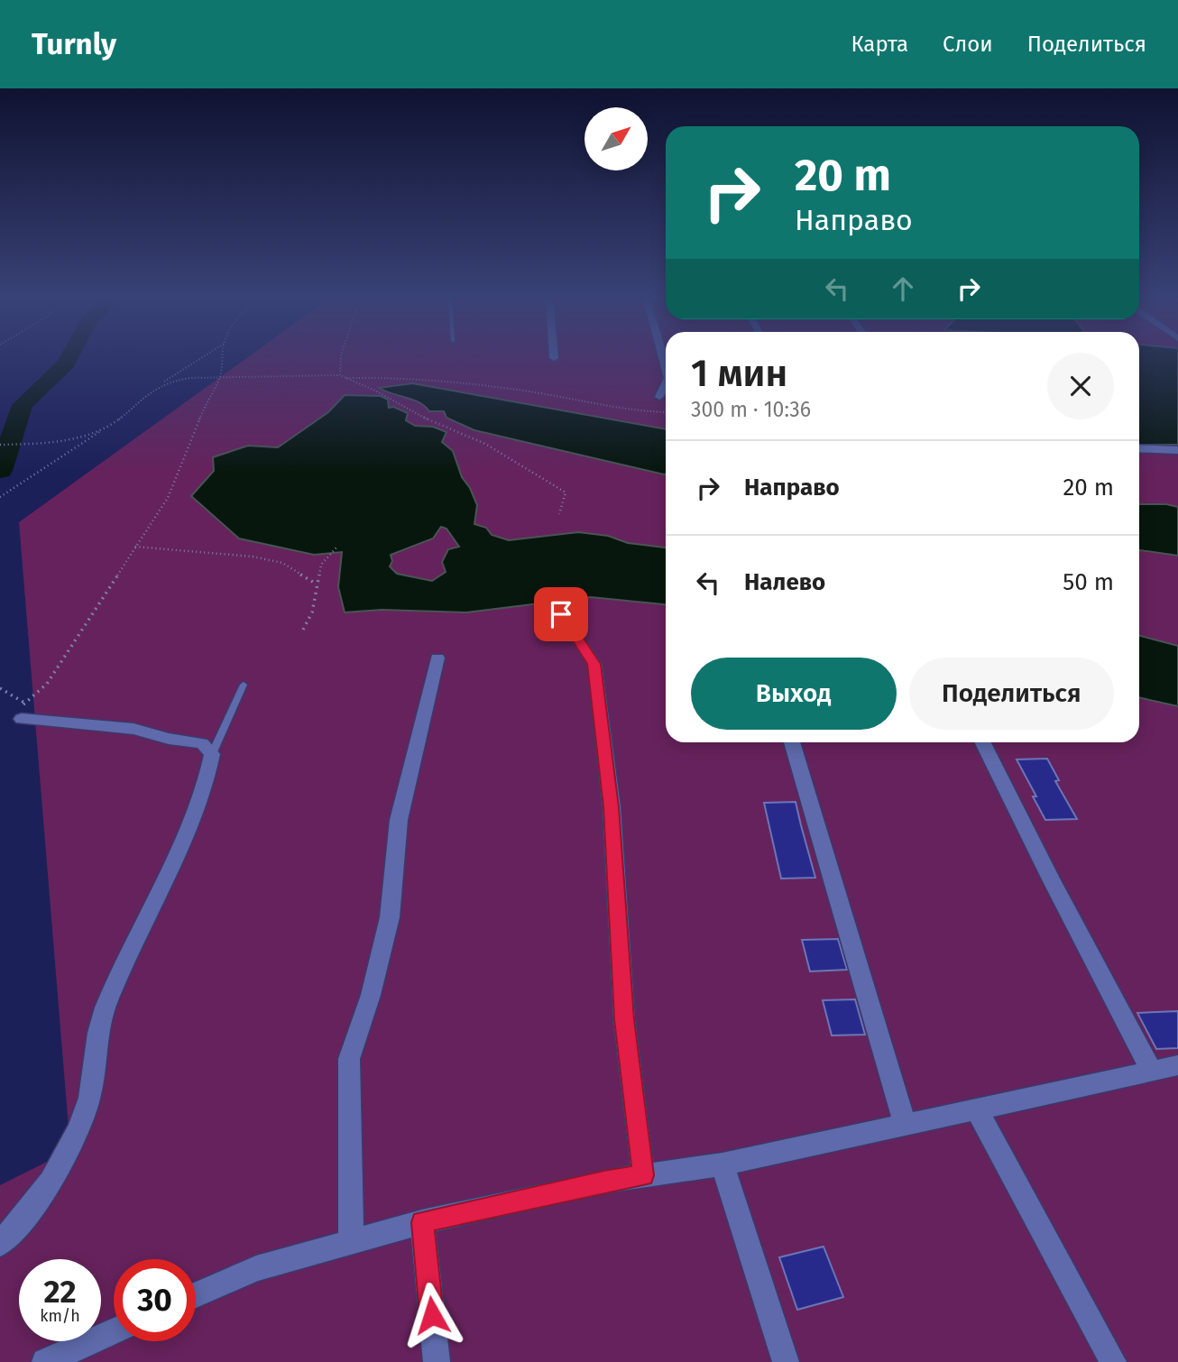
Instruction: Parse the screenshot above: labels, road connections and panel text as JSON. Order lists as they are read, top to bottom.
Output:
{
  "north": "top right",
  "page": {
    "header": "Turnly",
    "nav": ["Карта", "Слои", "Поделиться"],
    "turn": ["20 m", "Направо"],
    "heading": ["1 мин", "300 m · 10:36"],
    "list": [
      {
        "name": "Направо",
        "value": "20 m"
      },
      {
        "name": "Налево",
        "value": "50 m"
      }
    ],
    "buttons": ["Выход", "Поделиться"],
    "speed": "22 km/h",
    "limit": "30"
  }
}
